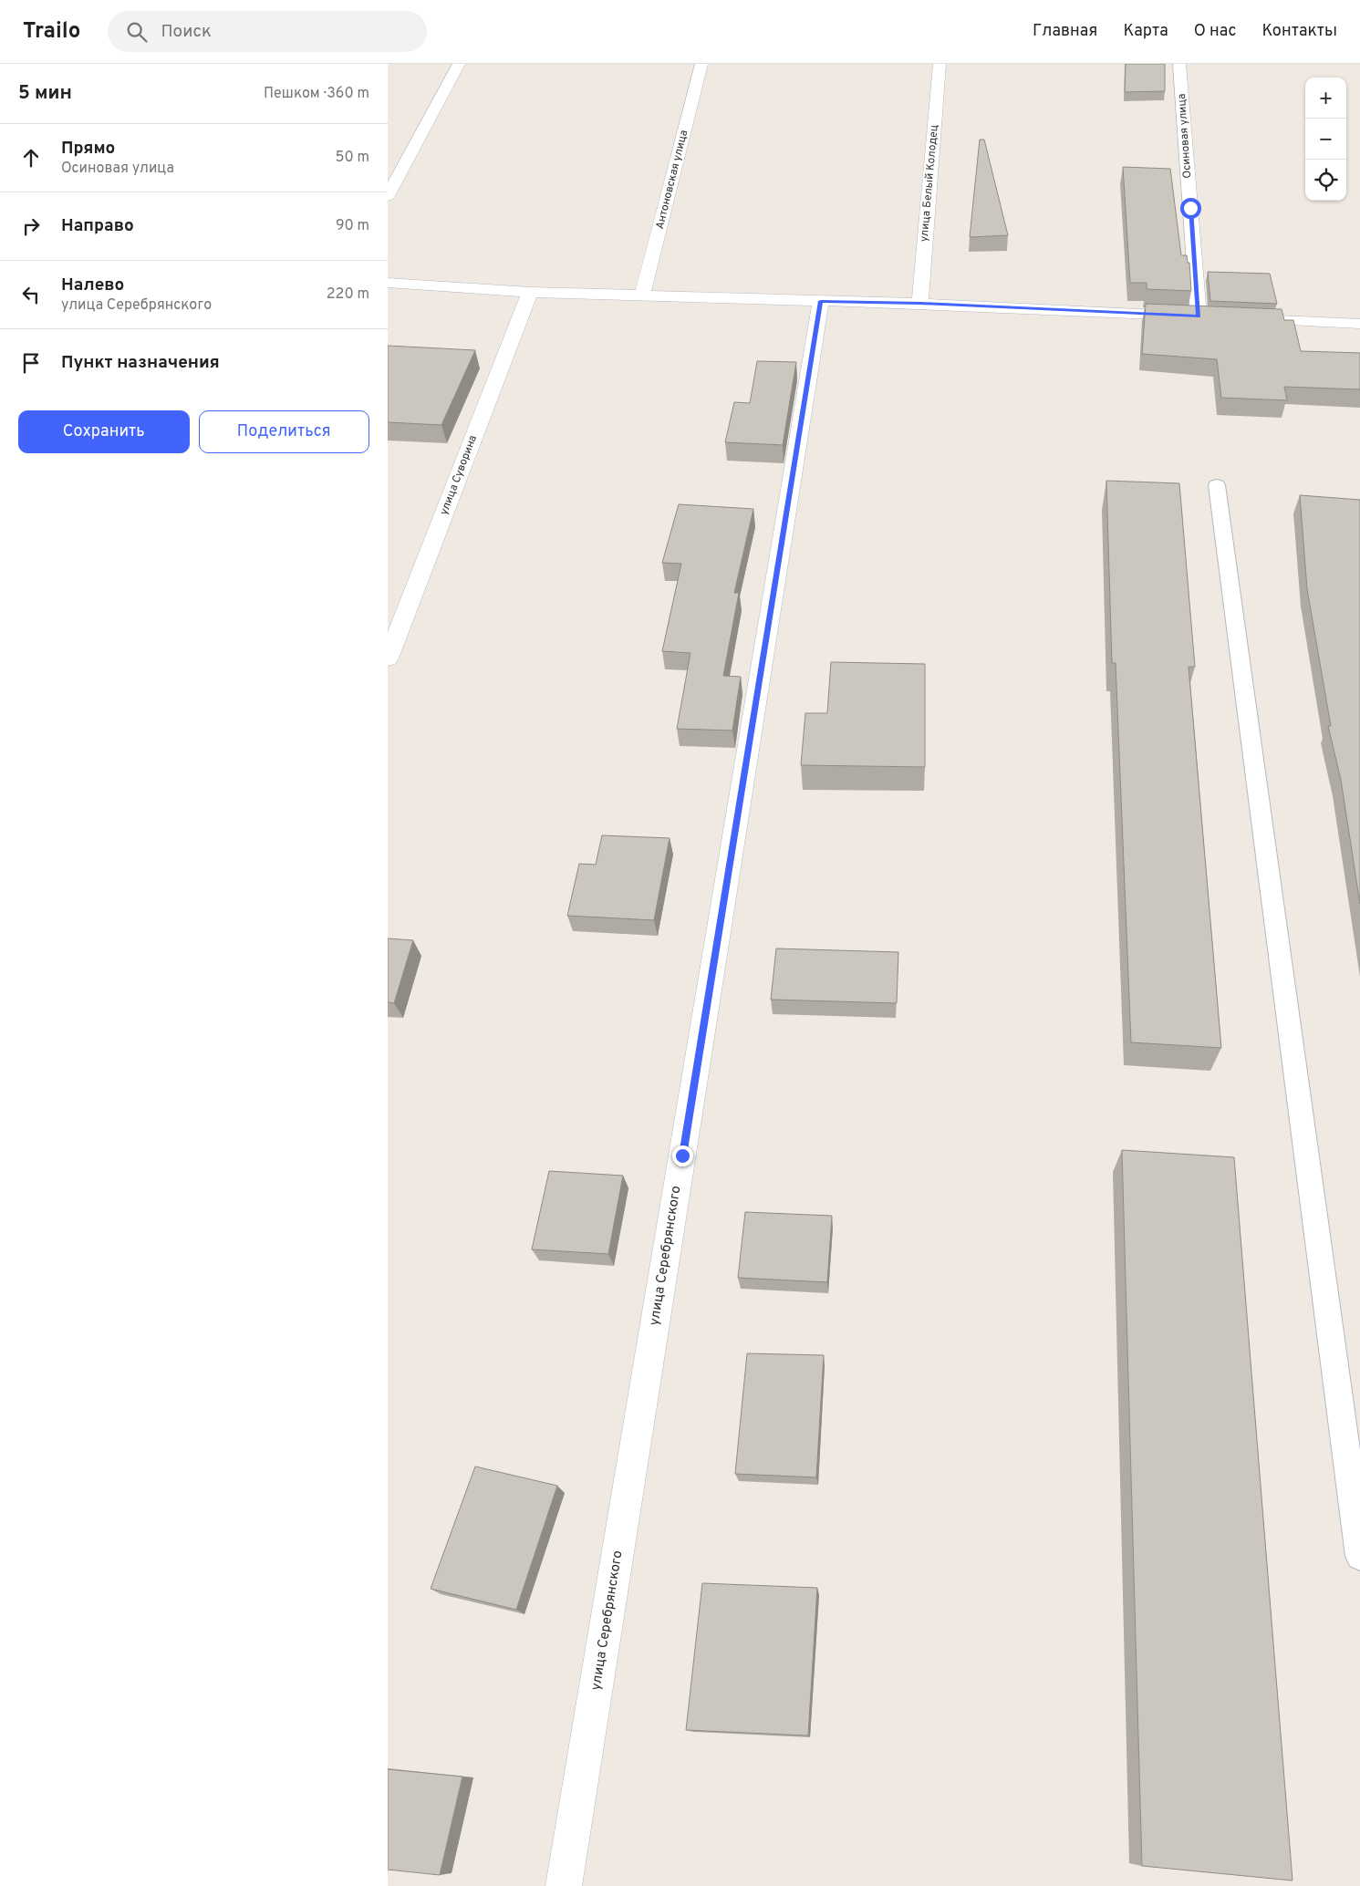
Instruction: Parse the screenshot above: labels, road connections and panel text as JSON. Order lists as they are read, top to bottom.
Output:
{
  "streets": {
    "street": [
      "Осиновая улица",
      "Антоновская улица",
      "улица Белый Колодец",
      "улица Суворина",
      "улица Серебрянского"
    ]
  },
  "page": {
    "header": "Trailo",
    "search": "Поиск",
    "nav": [
      "Главная",
      "Карта",
      "О нас",
      "Контакты"
    ],
    "heading": ["5 мин", "Пешком · 360 m"],
    "map_buttons": ["+", "−"],
    "list": [
      ["Прямо", "Осиновая улица", "50 m"],
      ["Направо", "90 m"],
      ["Налево", "улица Серебрянского", "220 m"],
      "Пункт назначения"
    ],
    "buttons": ["Сохранить", "Поделиться"]
  }
}
